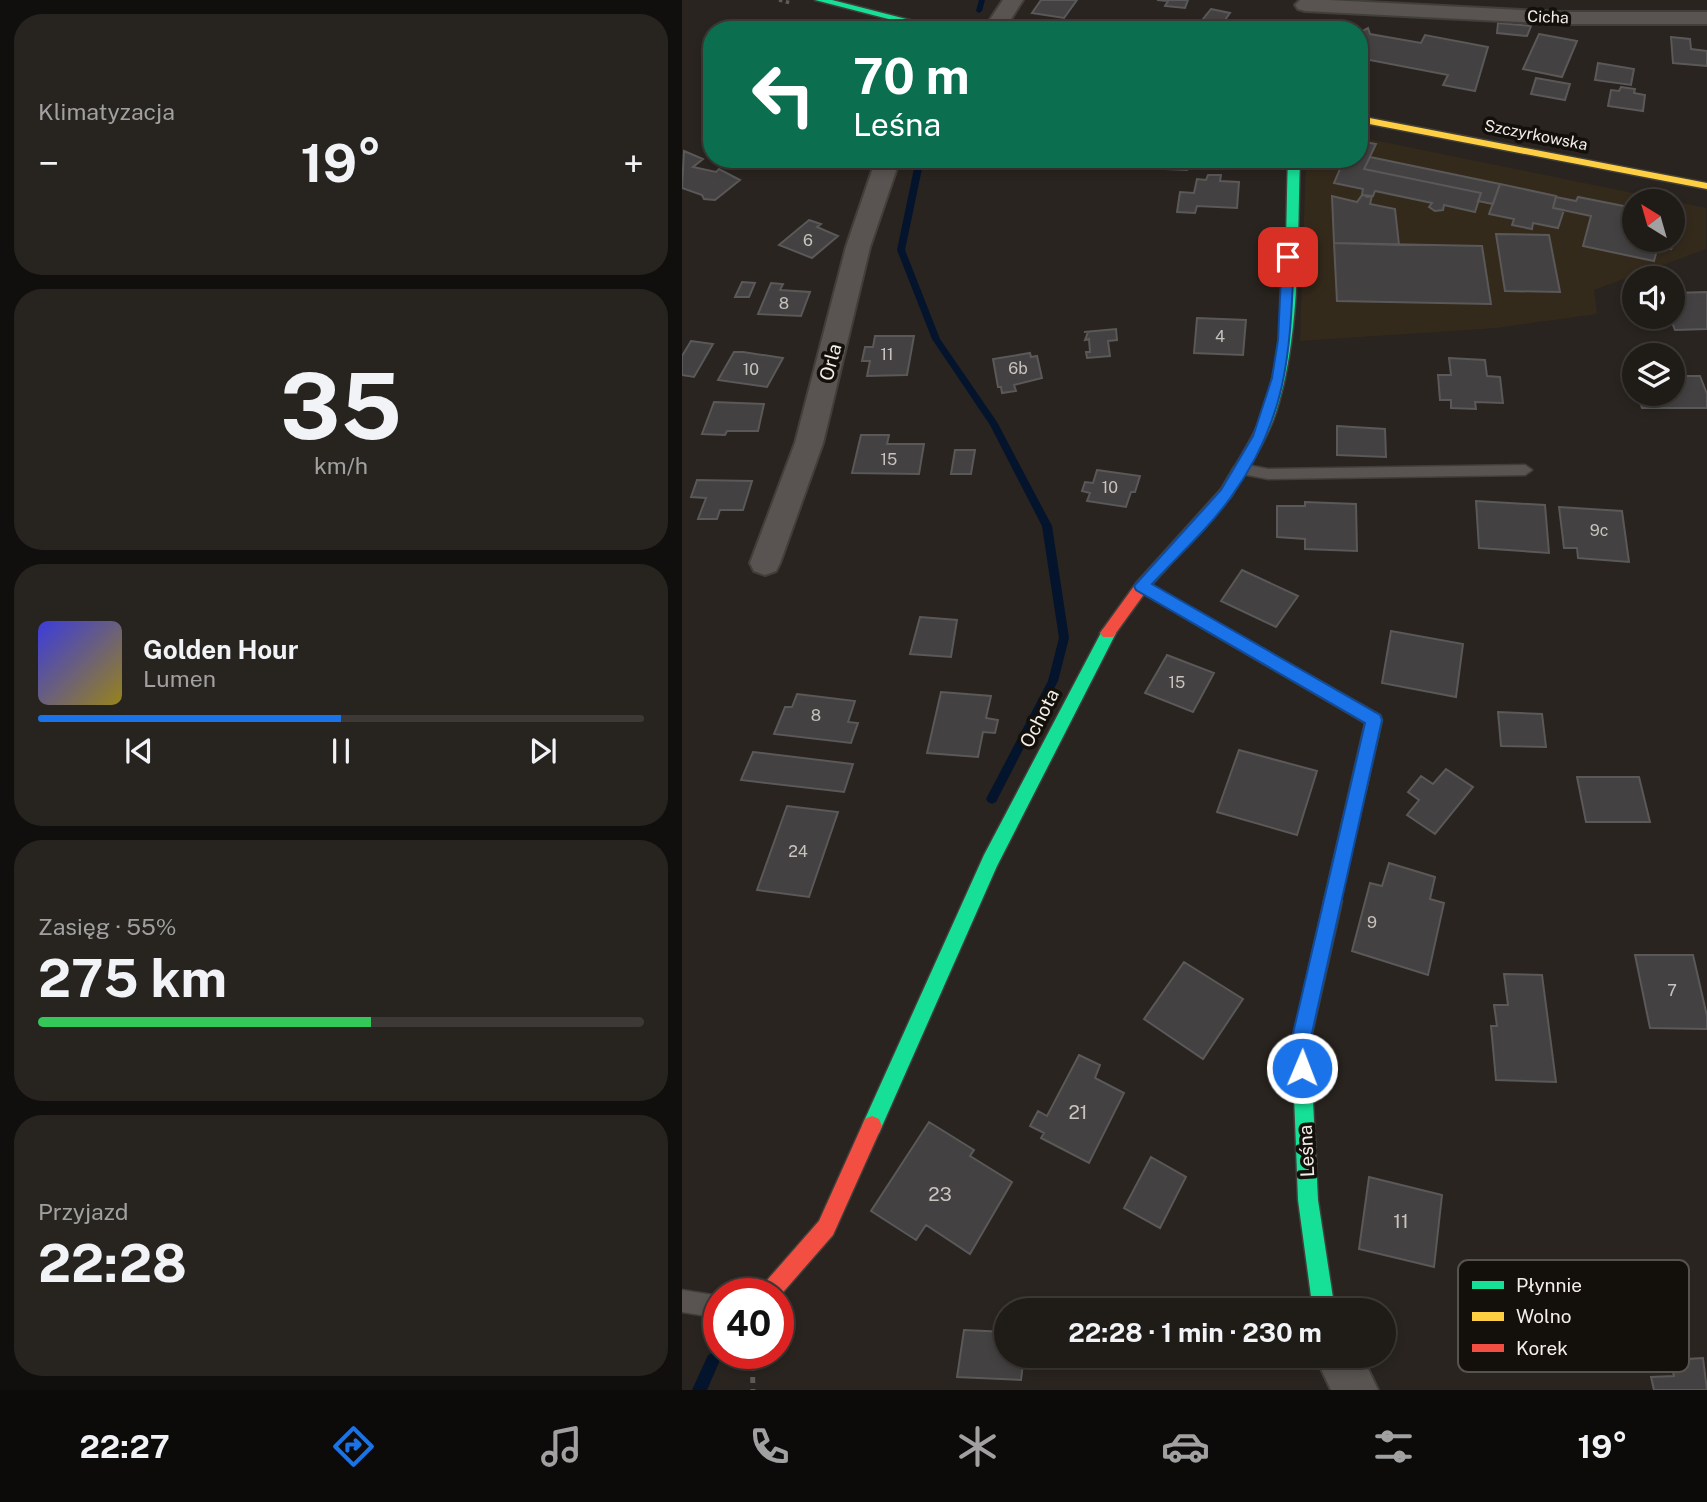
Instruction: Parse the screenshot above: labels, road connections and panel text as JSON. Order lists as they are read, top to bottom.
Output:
{
  "streets": {
    "street": [
      "Cicha",
      "Szczyrkowska",
      "Orla",
      "Ochota",
      "Leśna"
    ]
  },
  "crossings": [
    ["Ochota", "Leśna"]
  ],
  "house_numbers": [
    "6",
    "8",
    "4",
    "11",
    "6b",
    "10",
    "15",
    "10",
    "9c",
    "15",
    "8",
    "24",
    "9",
    "7",
    "21",
    "23",
    "11"
  ],
  "legend": ["Płynnie", "Wolno", "Korek"],
  "north": "top left",
  "page": {
    "tile": [
      "Klimatyzacja",
      ["35", "km/h"],
      ["Zasięg · 55%", "275 km"],
      ["Przyjazd", "22:28"]
    ],
    "turn": ["70 m", "Leśna"],
    "heat": ["−", "19°", "+"],
    "song": ["Golden Hour", "Lumen"],
    "limit": "40",
    "trip": "22:28 · 1 min · 230 m",
    "tabs": ["22:27", "19°"]
  }
}
